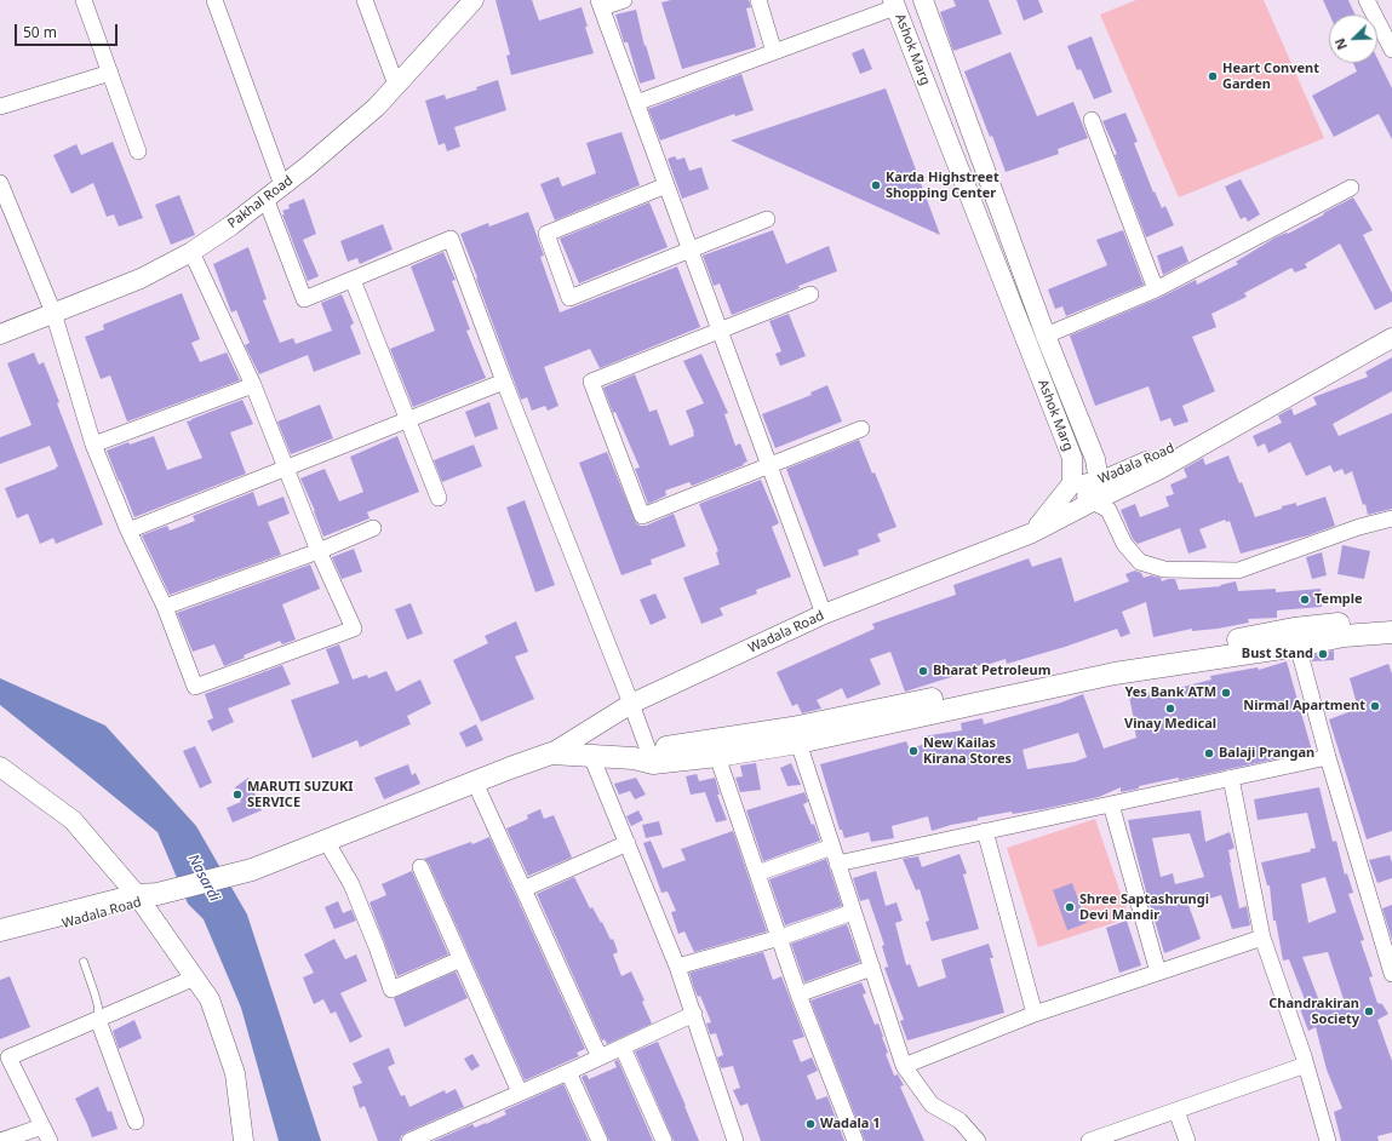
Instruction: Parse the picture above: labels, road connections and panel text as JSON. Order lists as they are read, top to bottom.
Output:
{
  "streets": {
    "main road": ["Wadala Road"],
    "street": ["Ashok Marg", "Pakhal Road"]
  },
  "crossings": [
    ["Ashok Marg", "Wadala Road"]
  ],
  "water": ["Nasardi"],
  "places": [
    "Heart Convent Garden",
    "Karda Highstreet Shopping Center",
    "Temple",
    "Bust Stand",
    "Bharat Petroleum",
    "Yes Bank ATM",
    "Nirmal Apartment",
    "Vinay Medical",
    "New Kailas Kirana Stores",
    "Balaji Prangan",
    "MARUTI SUZUKI SERVICE",
    "Shree Saptashrungi Devi Mandir",
    "Chandrakiran Society",
    "Wadala 1"
  ],
  "scale_bar": "50 m",
  "north": "bottom left"
}
